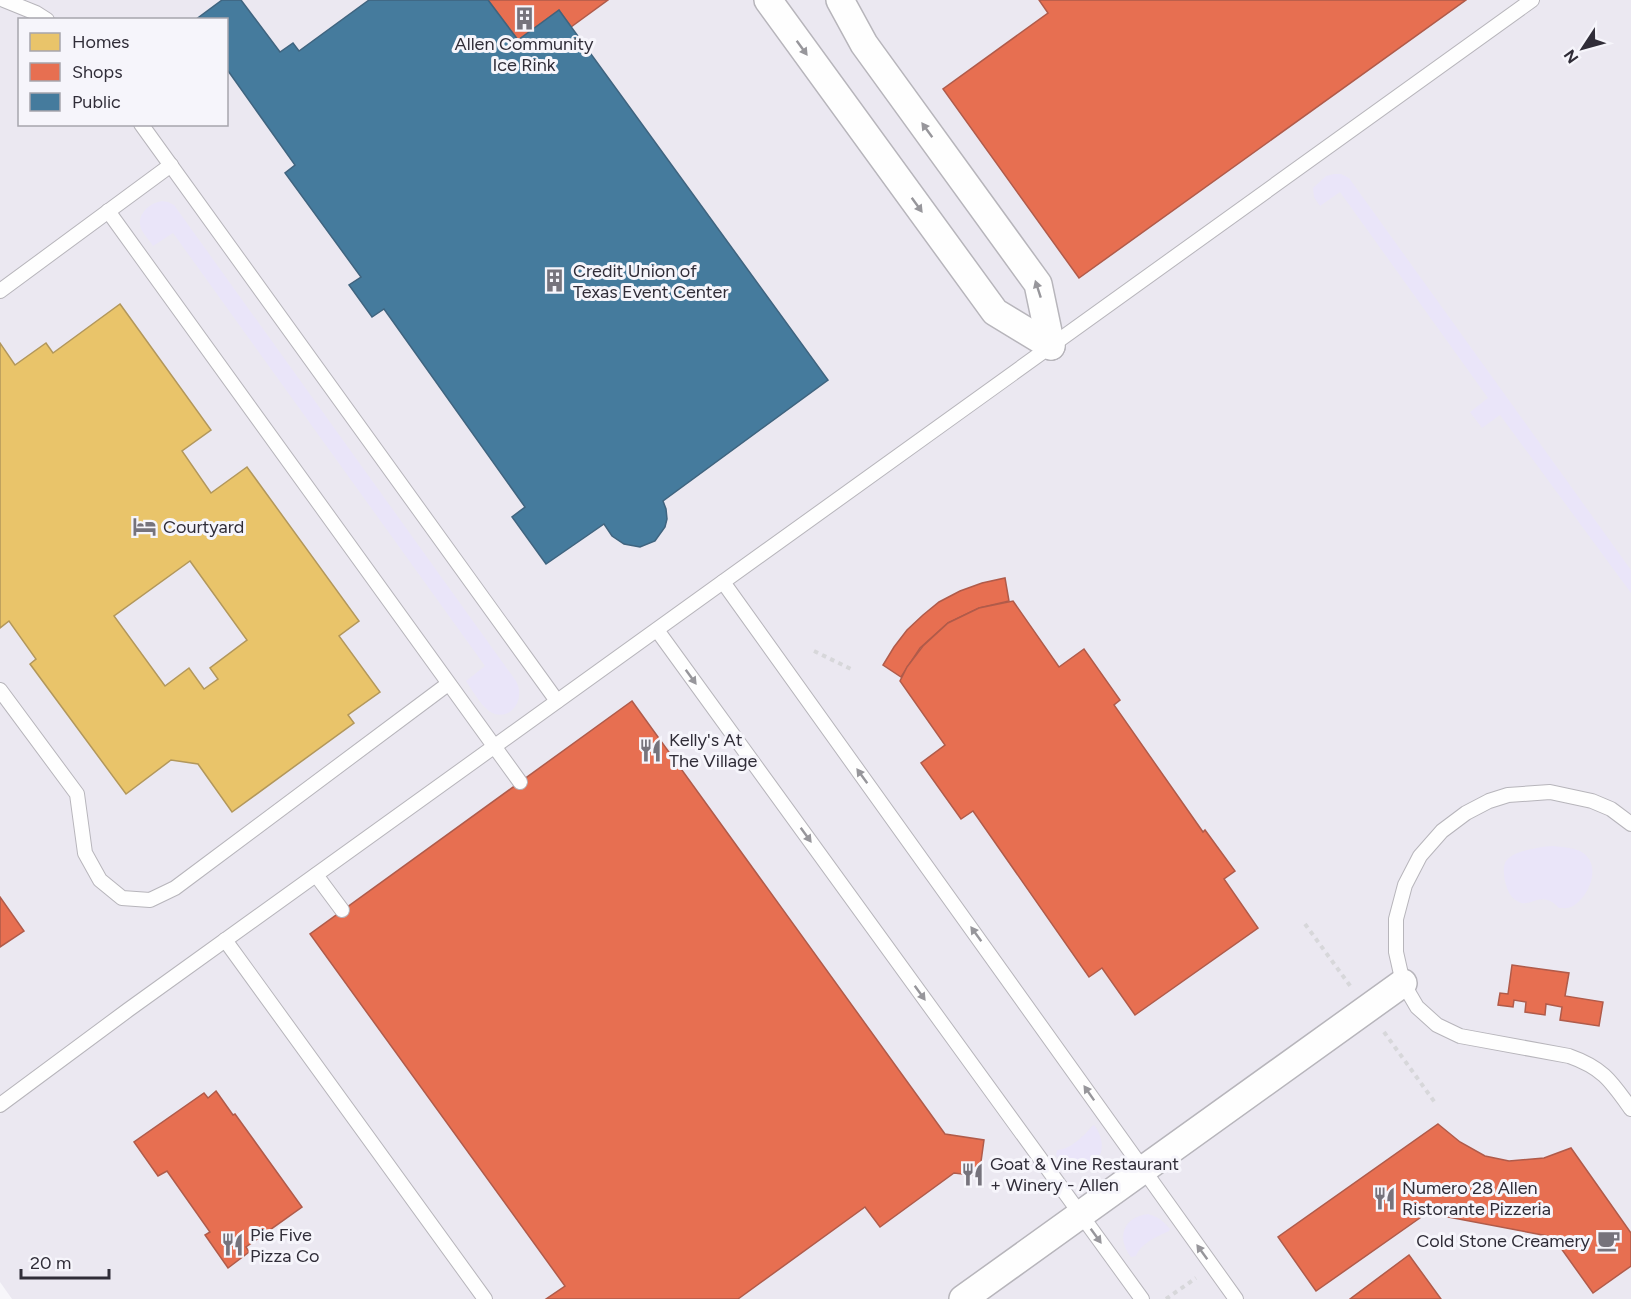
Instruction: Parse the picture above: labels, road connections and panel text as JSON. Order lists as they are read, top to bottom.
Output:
{
  "places": {
    "building": ["Allen Community Ice Rink", "Credit Union of Texas Event Center"],
    "hotel": ["Courtyard"],
    "restaurant": [
      "Kelly's At The Village",
      "Goat & Vine Restaurant + Winery - Allen",
      "Numero 28 Allen Ristorante Pizzeria",
      "Pie Five Pizza Co"
    ],
    "cafe": ["Cold Stone Creamery"]
  },
  "legend": ["Homes", "Shops", "Public"],
  "scale_bar": "20 m",
  "north": "bottom left"
}
